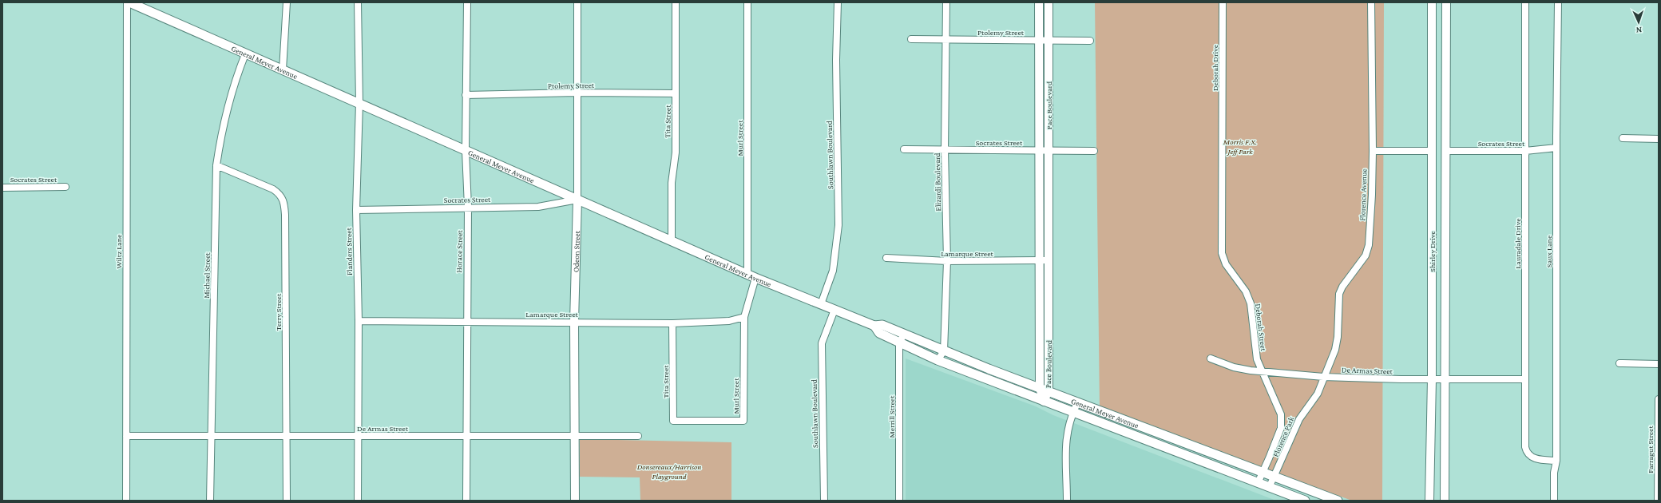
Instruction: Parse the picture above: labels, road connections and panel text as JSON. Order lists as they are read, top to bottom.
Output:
{
  "streets": {
    "main road": ["General Meyer Avenue"],
    "street": [
      "Ptolemy Street",
      "Deborah Drive",
      "Pace Boulevard",
      "Tita Street",
      "Murl Street",
      "Socrates Street",
      "Southlawn Boulevard",
      "Elizardi Boulevard",
      "Florence Avenue",
      "Lauradale Drive",
      "Wiltz Lane",
      "Flanders Street",
      "Horace Street",
      "Odeon Street",
      "Shirley Drive",
      "Saux Lane",
      "Lamarque Street",
      "Michael Street",
      "Terry Street",
      "Deborah Street",
      "De Armas Street",
      "Merrill Street",
      "Florence Park",
      "Farragut Street"
    ]
  },
  "crossings": [
    ["Ptolemy Street", "Pace Boulevard"],
    ["Ptolemy Street", "Tita Street"],
    ["Ptolemy Street", "Elizardi Boulevard"],
    ["Ptolemy Street", "Horace Street"],
    ["Ptolemy Street", "Odeon Street"],
    ["General Meyer Avenue", "Pace Boulevard"],
    ["General Meyer Avenue", "Tita Street"],
    ["General Meyer Avenue", "Murl Street"],
    ["General Meyer Avenue", "Socrates Street"],
    ["General Meyer Avenue", "Southlawn Boulevard"],
    ["General Meyer Avenue", "Elizardi Boulevard"],
    ["General Meyer Avenue", "Flanders Street"],
    ["General Meyer Avenue", "Horace Street"],
    ["General Meyer Avenue", "Odeon Street"],
    ["General Meyer Avenue", "Michael Street"],
    ["General Meyer Avenue", "Deborah Street"],
    ["General Meyer Avenue", "Merrill Street"],
    ["General Meyer Avenue", "Florence Park"],
    ["Deborah Drive", "Deborah Street"],
    ["Pace Boulevard", "Socrates Street"],
    ["Pace Boulevard", "Lamarque Street"],
    ["Tita Street", "Murl Street"],
    ["Tita Street", "Lamarque Street"],
    ["Murl Street", "Lamarque Street"],
    ["Socrates Street", "Elizardi Boulevard"],
    ["Socrates Street", "Lauradale Drive"],
    ["Socrates Street", "Flanders Street"],
    ["Socrates Street", "Horace Street"],
    ["Socrates Street", "Odeon Street"],
    ["Socrates Street", "Shirley Drive"],
    ["Socrates Street", "Saux Lane"],
    ["Elizardi Boulevard", "Lamarque Street"],
    ["Florence Avenue", "De Armas Street"],
    ["Florence Avenue", "Florence Park"],
    ["Lauradale Drive", "Saux Lane"],
    ["Lauradale Drive", "De Armas Street"],
    ["Wiltz Lane", "De Armas Street"],
    ["Flanders Street", "Lamarque Street"],
    ["Flanders Street", "De Armas Street"],
    ["Horace Street", "Lamarque Street"],
    ["Horace Street", "De Armas Street"],
    ["Odeon Street", "Lamarque Street"],
    ["Odeon Street", "De Armas Street"],
    ["Shirley Drive", "De Armas Street"],
    ["Michael Street", "Terry Street"],
    ["Michael Street", "De Armas Street"],
    ["Terry Street", "De Armas Street"],
    ["Deborah Street", "De Armas Street"],
    ["De Armas Street", "Florence Park"]
  ],
  "parks": ["Morris F.X. Jeff Park", "Donsereaux/Harrison Playground"],
  "north": "bottom"
}
